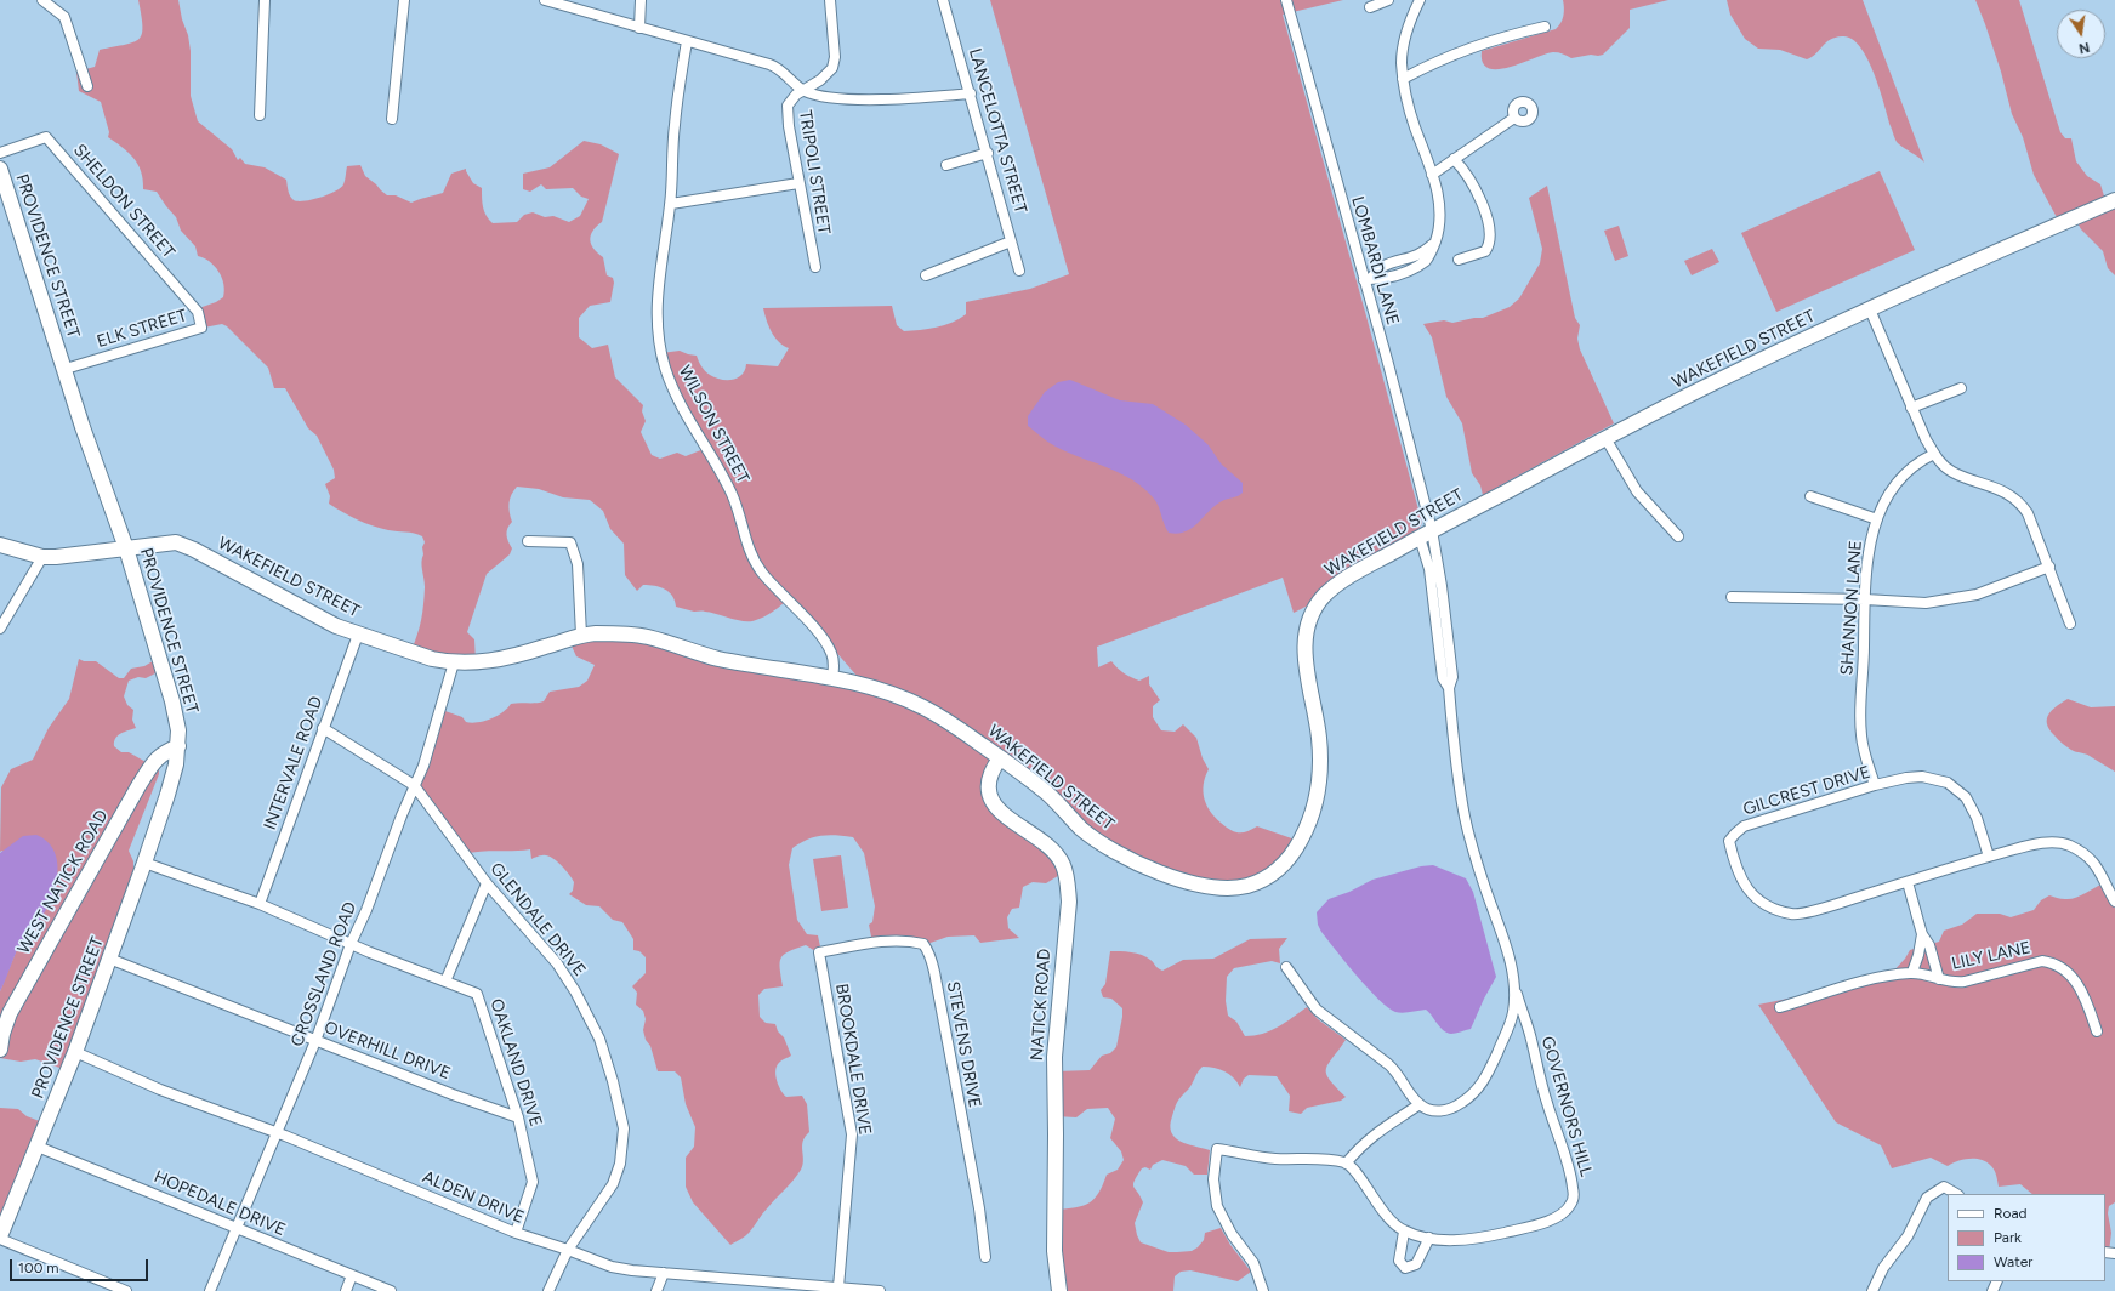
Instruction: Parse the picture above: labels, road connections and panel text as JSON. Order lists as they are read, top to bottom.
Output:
{
  "streets": {
    "street": [
      "LANCELOTTA STREET",
      "TRIPOLI STREET",
      "SHELDON STREET",
      "PROVIDENCE STREET",
      "LOMBARDI LANE",
      "ELK STREET",
      "WAKEFIELD STREET",
      "WILSON STREET",
      "SHANNON LANE",
      "INTERVALE ROAD",
      "GILCREST DRIVE",
      "WEST NATICK ROAD",
      "GLENDALE DRIVE",
      "LILY LANE",
      "CROSSLAND ROAD",
      "NATICK ROAD",
      "STEVENS DRIVE",
      "OVERHILL DRIVE",
      "BROOKDALE DRIVE",
      "OAKLAND DRIVE",
      "GOVERNORS HILL",
      "ALDEN DRIVE",
      "HOPEDALE DRIVE"
    ]
  },
  "crossings": [
    ["SHELDON STREET", "ELK STREET"],
    ["PROVIDENCE STREET", "ELK STREET"],
    ["PROVIDENCE STREET", "WAKEFIELD STREET"],
    ["PROVIDENCE STREET", "WEST NATICK ROAD"],
    ["PROVIDENCE STREET", "OVERHILL DRIVE"],
    ["PROVIDENCE STREET", "OAKLAND DRIVE"],
    ["PROVIDENCE STREET", "ALDEN DRIVE"],
    ["PROVIDENCE STREET", "HOPEDALE DRIVE"],
    ["LOMBARDI LANE", "WAKEFIELD STREET"],
    ["LOMBARDI LANE", "GOVERNORS HILL"],
    ["WAKEFIELD STREET", "WILSON STREET"],
    ["WAKEFIELD STREET", "INTERVALE ROAD"],
    ["WAKEFIELD STREET", "CROSSLAND ROAD"],
    ["WAKEFIELD STREET", "NATICK ROAD"],
    ["WAKEFIELD STREET", "GOVERNORS HILL"],
    ["SHANNON LANE", "GILCREST DRIVE"],
    ["INTERVALE ROAD", "GLENDALE DRIVE"],
    ["INTERVALE ROAD", "OAKLAND DRIVE"],
    ["GILCREST DRIVE", "LILY LANE"],
    ["GLENDALE DRIVE", "CROSSLAND ROAD"],
    ["GLENDALE DRIVE", "ALDEN DRIVE"],
    ["CROSSLAND ROAD", "OVERHILL DRIVE"],
    ["CROSSLAND ROAD", "OAKLAND DRIVE"],
    ["CROSSLAND ROAD", "ALDEN DRIVE"],
    ["CROSSLAND ROAD", "HOPEDALE DRIVE"],
    ["STEVENS DRIVE", "BROOKDALE DRIVE"],
    ["OVERHILL DRIVE", "OAKLAND DRIVE"],
    ["BROOKDALE DRIVE", "ALDEN DRIVE"],
    ["OAKLAND DRIVE", "ALDEN DRIVE"]
  ],
  "legend": ["Road", "Park", "Water"],
  "scale_bar": "100 m",
  "north": "bottom"
}
